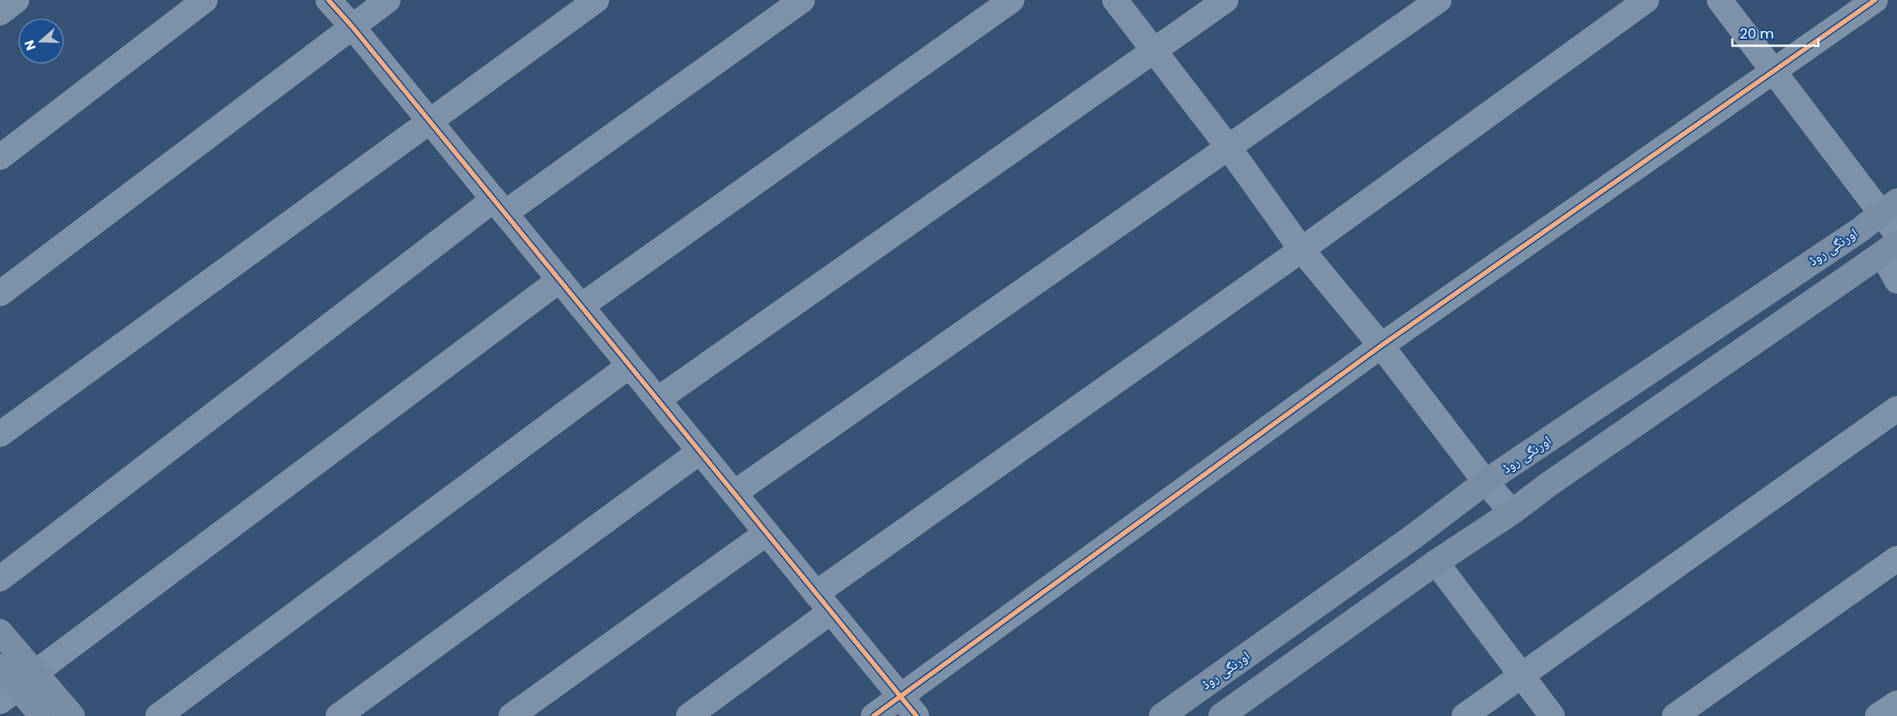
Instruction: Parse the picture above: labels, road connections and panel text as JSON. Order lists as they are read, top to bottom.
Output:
{
  "streets": {
    "main road": ["اورنگی روڈ"]
  },
  "scale_bar": "20 m",
  "north": "left"
}
